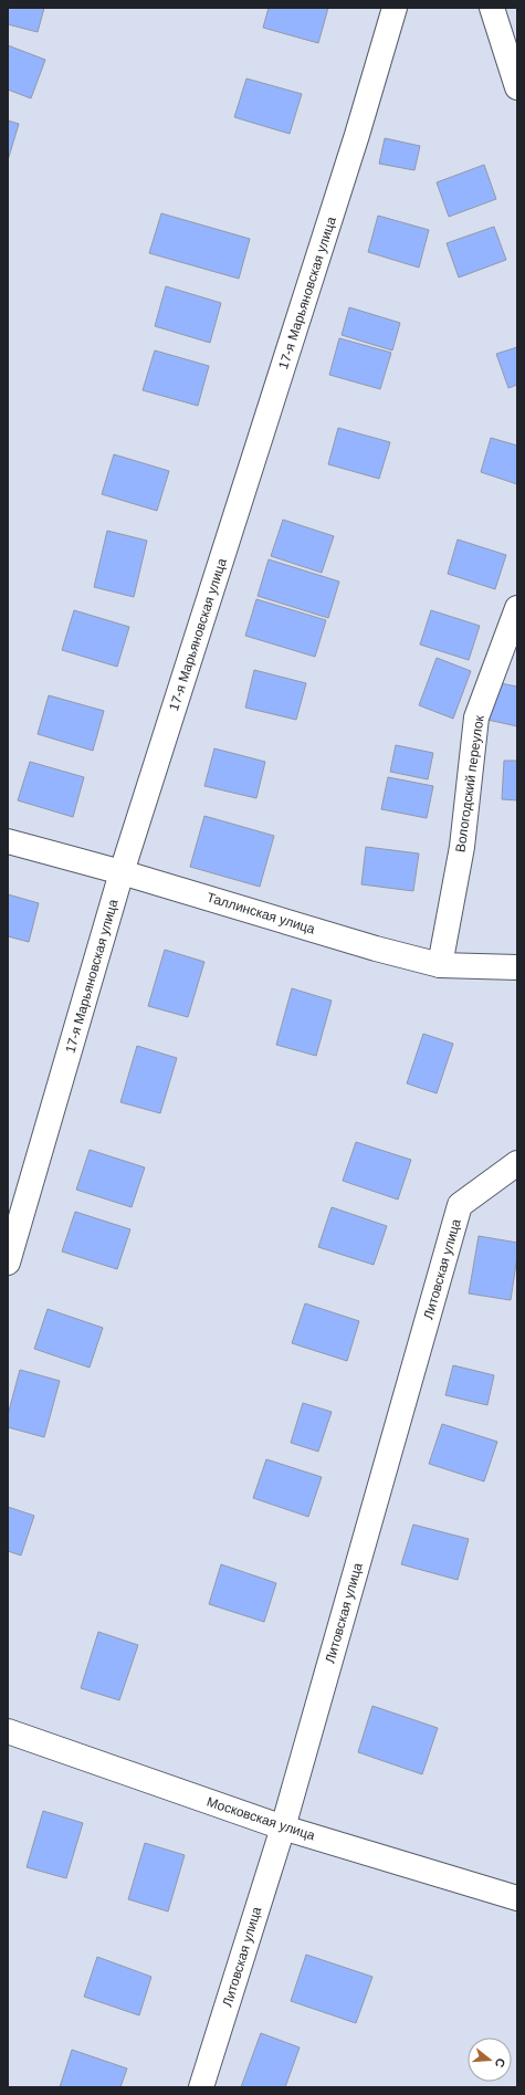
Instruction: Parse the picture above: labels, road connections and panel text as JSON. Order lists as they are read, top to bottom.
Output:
{
  "streets": {
    "street": [
      "17-я Марьяновская улица",
      "Вологодский переулок",
      "Таллинская улица",
      "Литовская улица",
      "Московская улица"
    ]
  },
  "crossings": [
    ["17-я Марьяновская улица", "Таллинская улица"],
    ["Вологодский переулок", "Таллинская улица"],
    ["Литовская улица", "Московская улица"]
  ],
  "north": "right"
}
